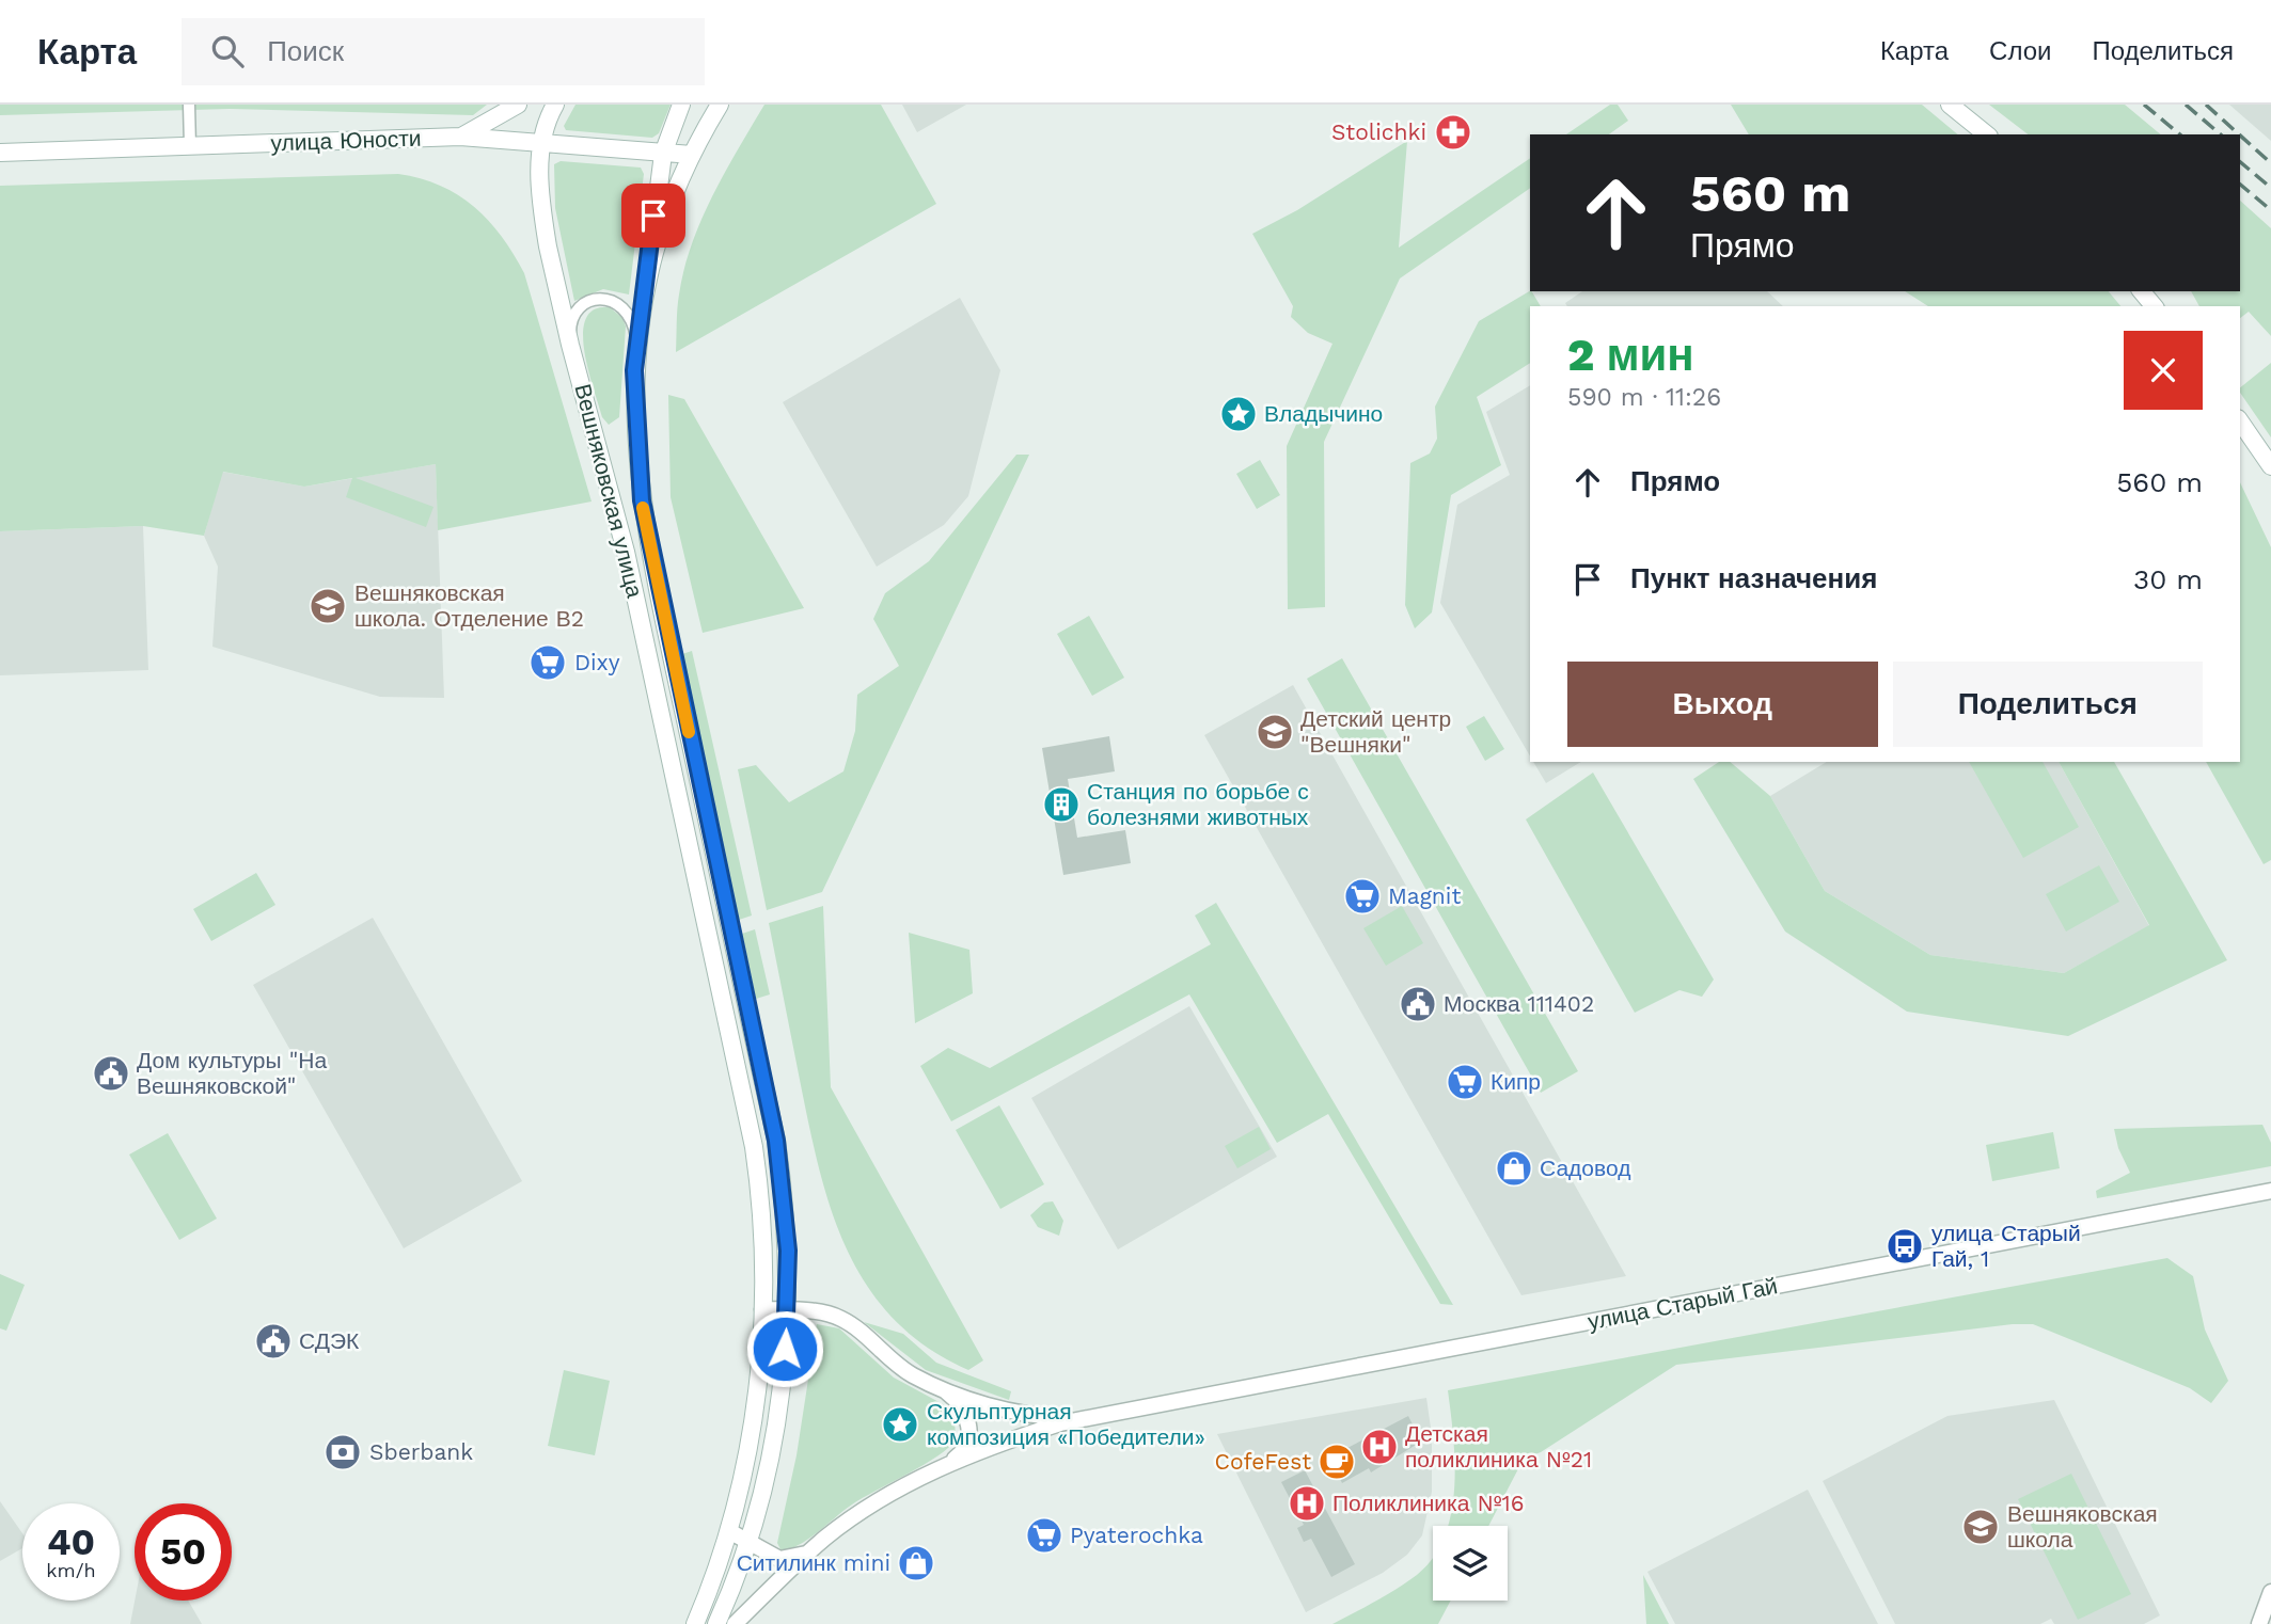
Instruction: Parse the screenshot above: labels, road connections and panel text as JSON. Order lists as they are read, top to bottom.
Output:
{
  "streets": {
    "main road": ["улица Юности", "Вешняковская улица"],
    "street": ["улица Старый Гай"]
  },
  "crossings": [
    ["улица Юности", "Вешняковская улица"],
    ["Вешняковская улица", "улица Старый Гай"]
  ],
  "places": {
    "pharmacy": ["Stolichki"],
    "place": ["Владычино", "Скульптурная композиция «Победители»"],
    "school or university": ["Вешняковская школа. Отделение В2", "Детский центр \"Вешняки\"", "Вешняковская школа"],
    "supermarket": [
      "Dixy",
      "Magnit",
      "Кипр",
      "Pyaterochka"
    ],
    "building": ["Станция по борьбе с болезнями животных"],
    "public building": ["Москва 111402", "Дом культуры \"На Вешняковской\"", "СДЭК"],
    "shop": ["Садовод", "Ситилинк mini"],
    "bus stop": ["улица Старый Гай, 1"],
    "hospital": ["Детская поликлиника №21", "Поликлиника №16"],
    "bank": ["Sberbank"],
    "cafe": ["CofeFest"]
  },
  "page": {
    "header": "Карта",
    "search": "Поиск",
    "nav": ["Карта", "Слои", "Поделиться"],
    "turn": ["560 m", "Прямо"],
    "heading": ["2 мин", "590 m · 11:26"],
    "list": [
      {
        "name": "Прямо",
        "value": "560 m"
      },
      {
        "name": "Пункт назначения",
        "value": "30 m"
      }
    ],
    "buttons": ["Выход", "Поделиться"],
    "speed": "40 km/h",
    "limit": "50"
  }
}
